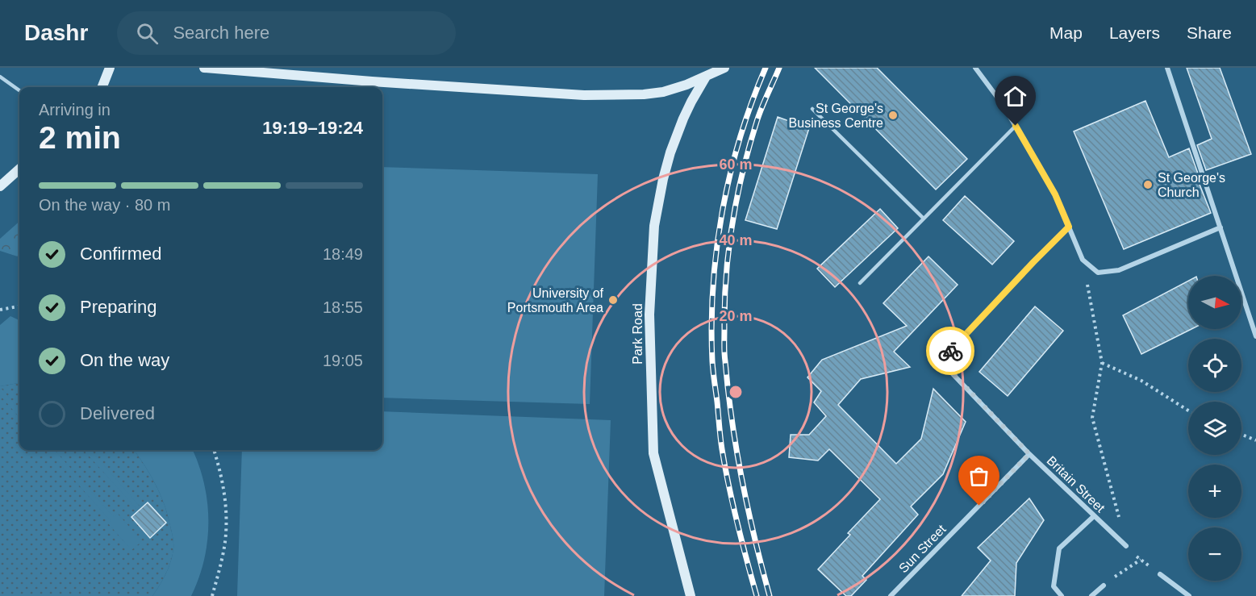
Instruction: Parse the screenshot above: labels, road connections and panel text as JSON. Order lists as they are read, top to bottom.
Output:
{
  "streets": {
    "main road": ["Park Road"],
    "street": ["Britain Street", "Sun Street"]
  },
  "crossings": [
    ["Britain Street", "Sun Street"]
  ],
  "places": ["St George's Business Centre", "St George's Church", "University of Portsmouth Area"],
  "north": "right",
  "page": {
    "header": "Dashr",
    "search": "Search here",
    "nav": ["Map", "Layers", "Share"],
    "heading": ["2 min", "Arriving in", "19:19–19:24"],
    "bar": "On the way · 80 m",
    "list": [
      ["Confirmed", "18:49"],
      ["Preparing", "18:55"],
      ["On the way", "19:05"],
      "Delivered"
    ],
    "map_buttons": ["+", "−"]
  },
  "rings": ["60 m", "40 m", "20 m"]
}
